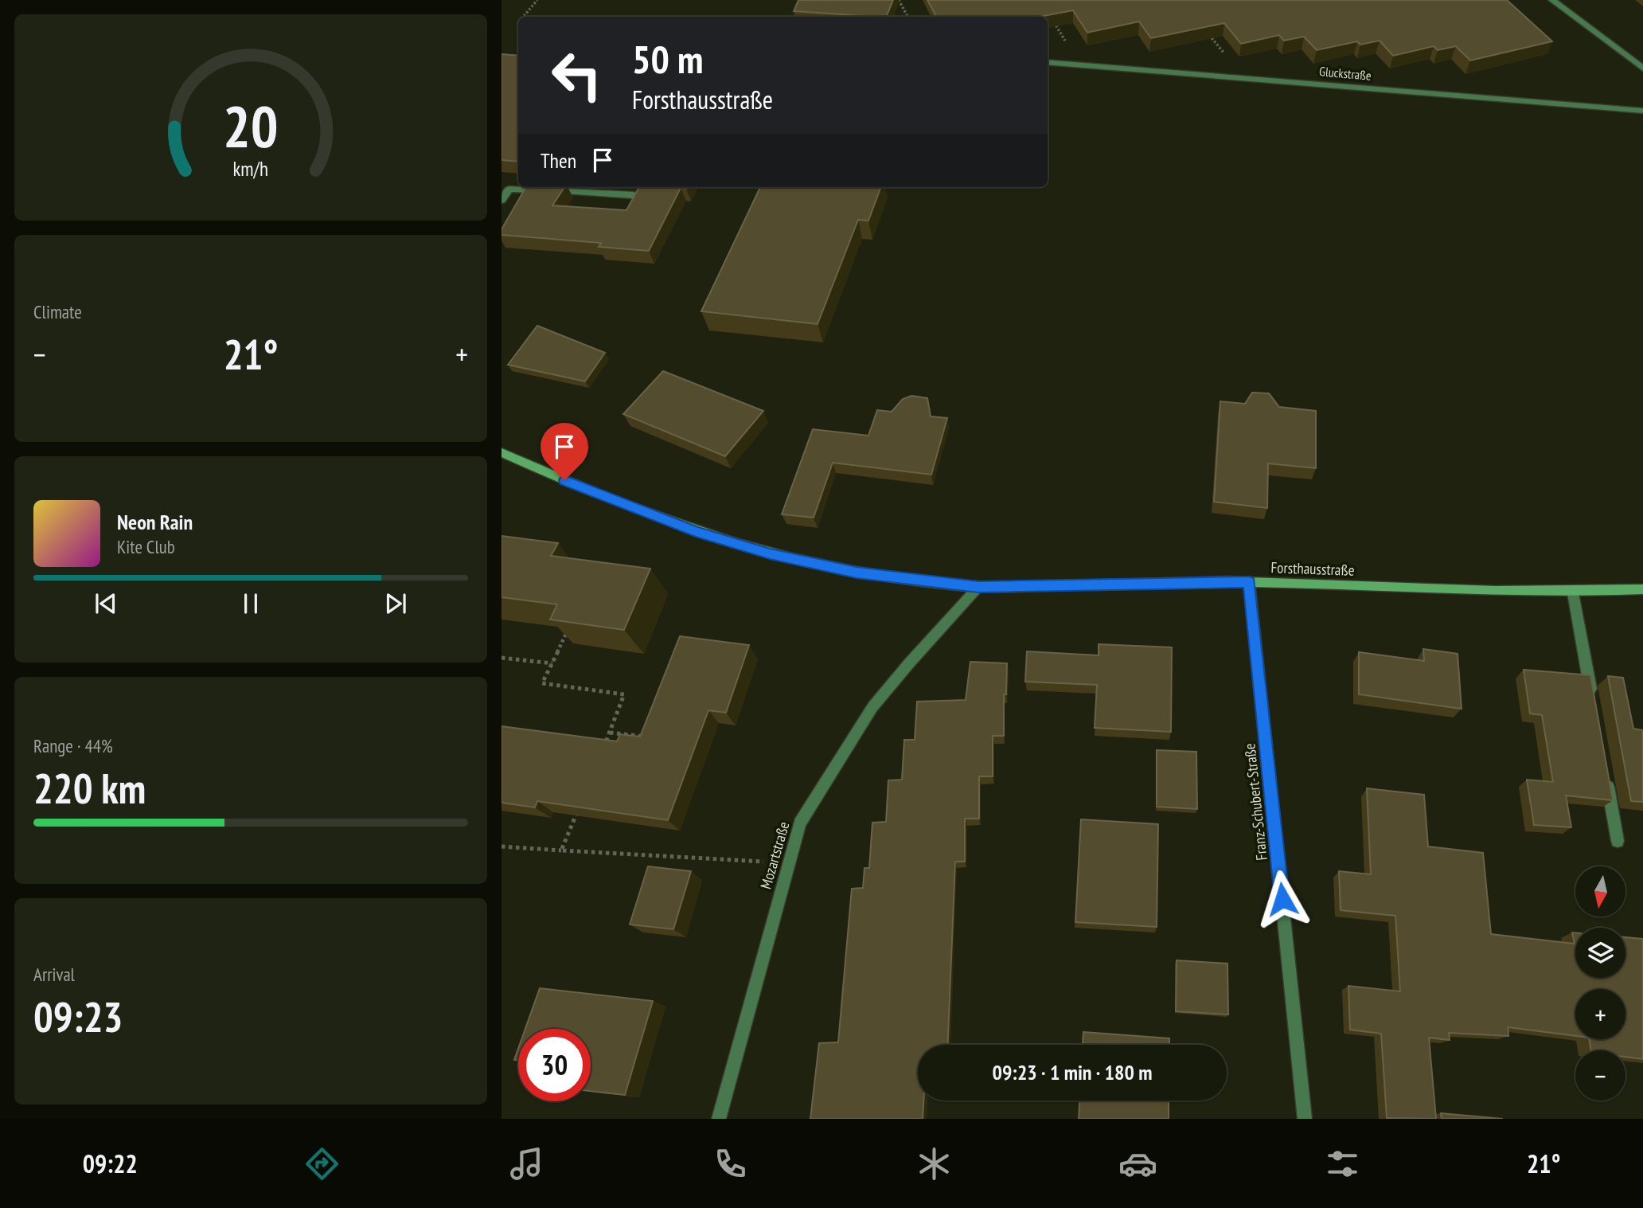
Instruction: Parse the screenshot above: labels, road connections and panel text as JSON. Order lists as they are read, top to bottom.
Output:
{
  "streets": {
    "street": [
      "Gluckstraße",
      "Forsthausstraße",
      "Franz-Schubert-Straße",
      "Mozartstraße"
    ]
  },
  "crossings": [
    ["Forsthausstraße", "Franz-Schubert-Straße"],
    ["Forsthausstraße", "Mozartstraße"]
  ],
  "north": "bottom",
  "page": {
    "turn": ["50 m", "Forsthausstraße"],
    "then": "Then",
    "tile": [
      "Climate",
      ["Range · 44%", "220 km"],
      ["Arrival", "09:23"]
    ],
    "heat": ["−", "21°", "+"],
    "song": ["Neon Rain", "Kite Club"],
    "map_buttons": ["+", "−"],
    "limit": "30",
    "trip": "09:23 · 1 min · 180 m",
    "tabs": ["09:22", "21°"],
    "gauge": ["20", "km/h"]
  }
}
